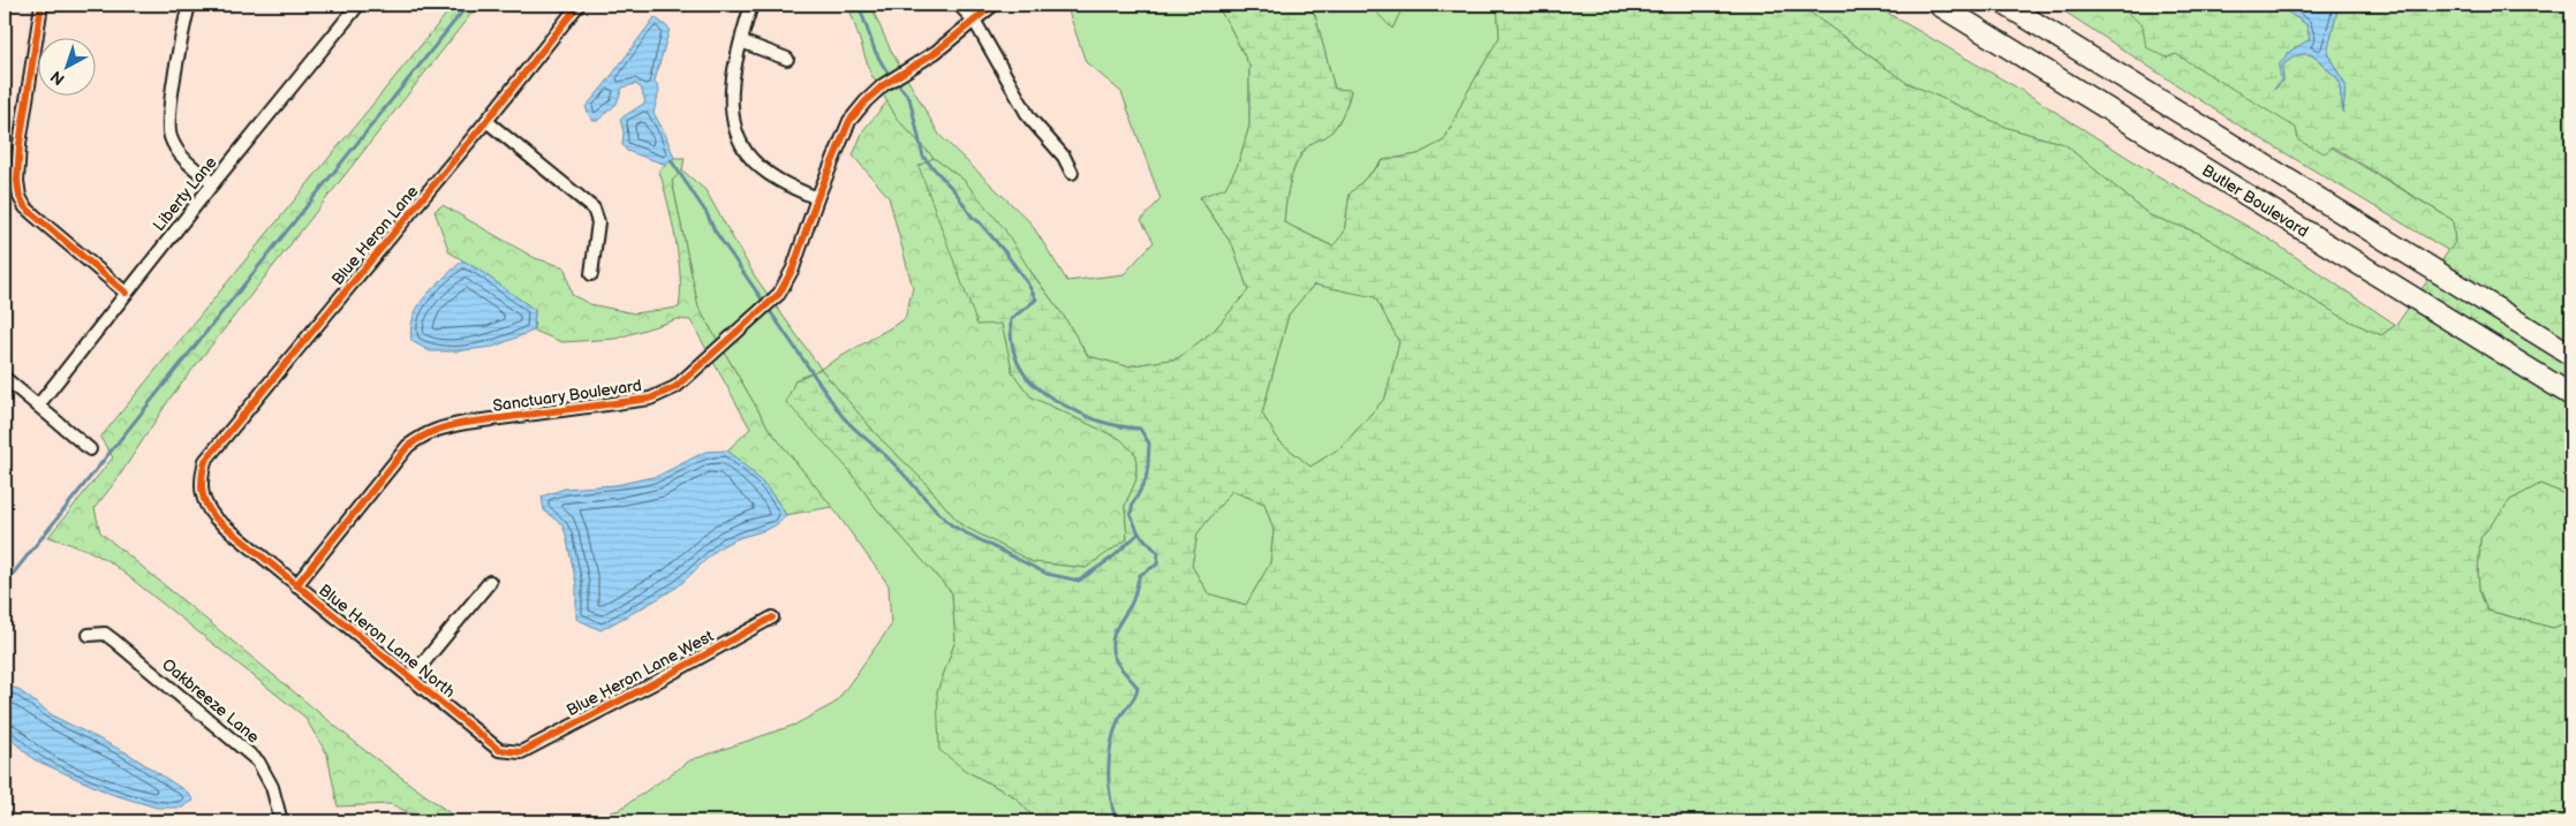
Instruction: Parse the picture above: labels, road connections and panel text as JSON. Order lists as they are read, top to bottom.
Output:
{
  "streets": {
    "highway": ["Butler Boulevard"],
    "street": [
      "Liberty Lane",
      "Blue Heron Lane",
      "Sanctuary Boulevard",
      "Blue Heron Lane North",
      "Blue Heron Lane West",
      "Oakbreeze Lane"
    ]
  },
  "crossings": [
    ["Blue Heron Lane", "Blue Heron Lane North"],
    ["Sanctuary Boulevard", "Blue Heron Lane North"],
    ["Blue Heron Lane North", "Blue Heron Lane West"]
  ],
  "north": "bottom left"
}
